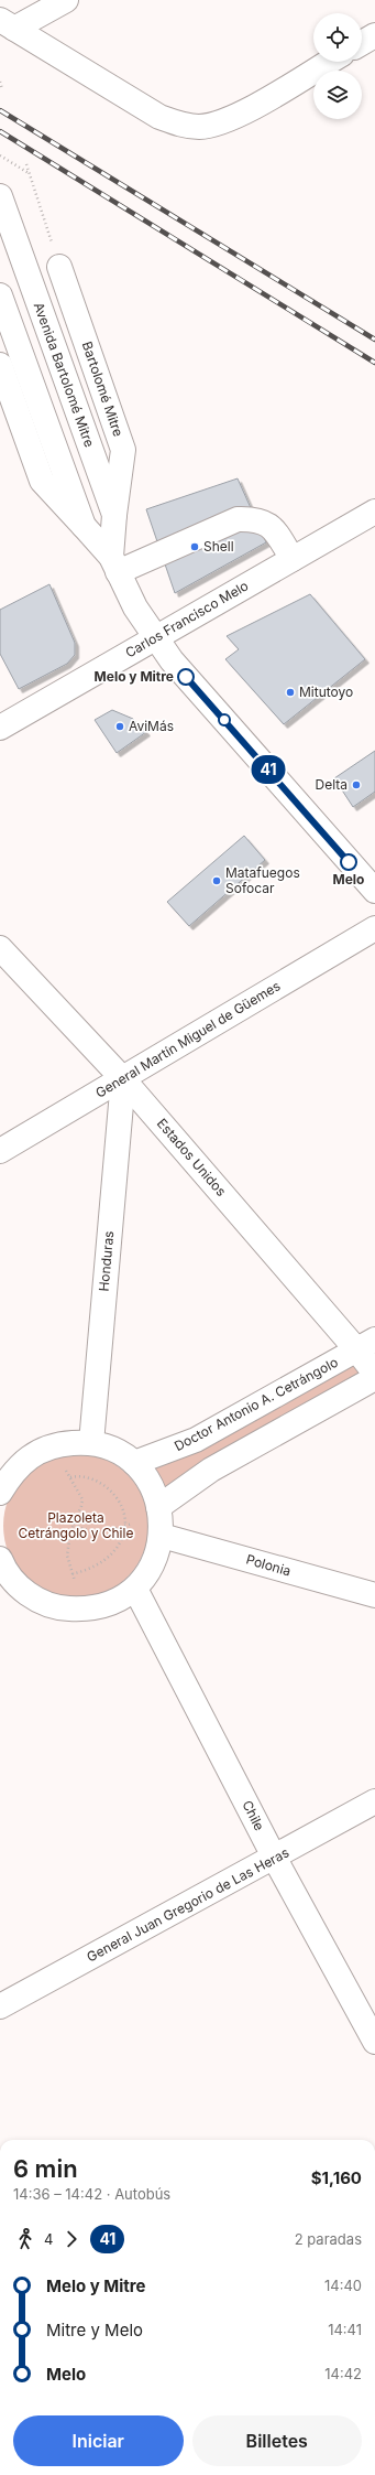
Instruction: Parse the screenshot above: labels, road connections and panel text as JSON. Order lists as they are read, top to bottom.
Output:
{
  "streets": {
    "street": [
      "Avenida Bartolomé Mitre",
      "Bartolomé Mitre",
      "Carlos Francisco Melo",
      "General Martín Miguel de Güemes",
      "Estados Unidos",
      "Honduras",
      "Doctor Antonio A. Cetrángolo",
      "Polonia",
      "Chile",
      "General Juan Gregorio de Las Heras"
    ]
  },
  "crossings": [
    ["Avenida Bartolomé Mitre", "Bartolomé Mitre"],
    ["Avenida Bartolomé Mitre", "Carlos Francisco Melo"],
    ["General Martín Miguel de Güemes", "Estados Unidos"],
    ["General Martín Miguel de Güemes", "Honduras"],
    ["Estados Unidos", "Honduras"],
    ["Estados Unidos", "Doctor Antonio A. Cetrángolo"],
    ["Chile", "General Juan Gregorio de Las Heras"]
  ],
  "parks": ["Plazoleta Cetrángolo y Chile"],
  "places": [
    "Shell",
    "Melo y Mitre",
    "Mitutoyo",
    "AviMás",
    "Delta",
    "Melo",
    "Matafuegos Sofocar"
  ],
  "lines": ["bus line 41"],
  "page": {
    "on_map": "41",
    "heading": ["6 min", "14:36 – 14:42 · Autobús", "$1,160"],
    "legs": ["4", "41", "2 paradas"],
    "list": [
      {
        "name": "Melo y Mitre",
        "value": "14:40"
      },
      {
        "name": "Mitre y Melo",
        "value": "14:41"
      },
      {
        "name": "Melo",
        "value": "14:42"
      }
    ],
    "buttons": ["Iniciar", "Billetes"]
  }
}
